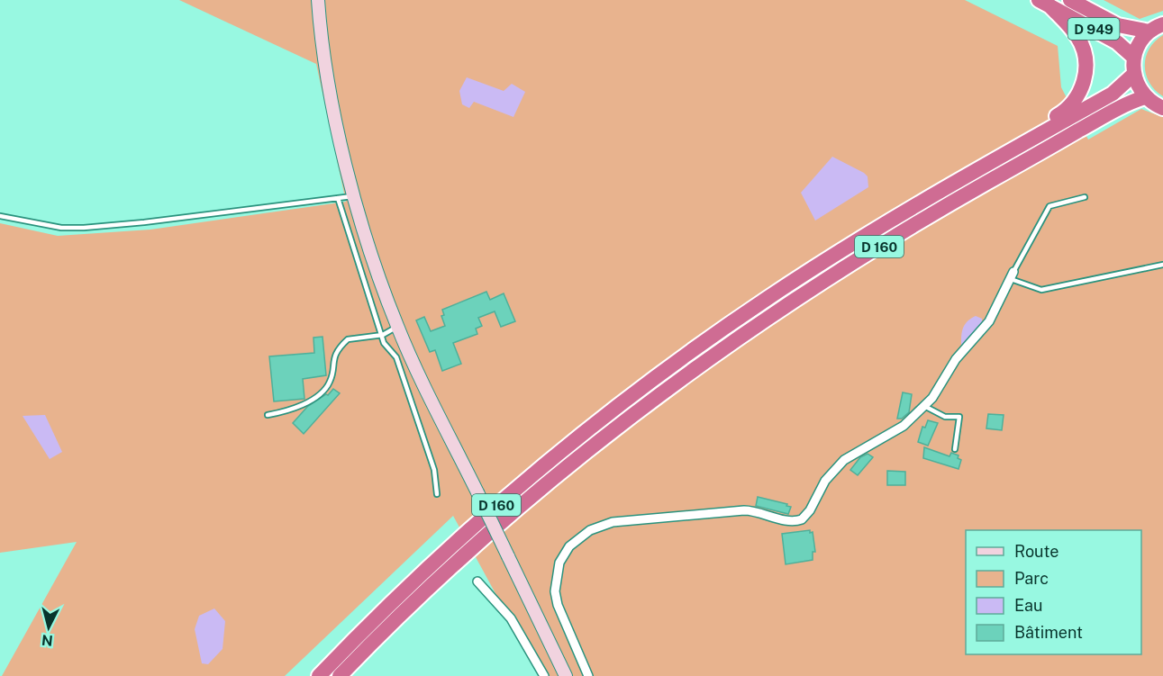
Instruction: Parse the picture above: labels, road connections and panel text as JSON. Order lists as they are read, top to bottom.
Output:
{
  "streets": {
    "highway": ["D 949", "D 160"]
  },
  "legend": [
    "Route",
    "Parc",
    "Eau",
    "Bâtiment"
  ],
  "north": "bottom"
}
